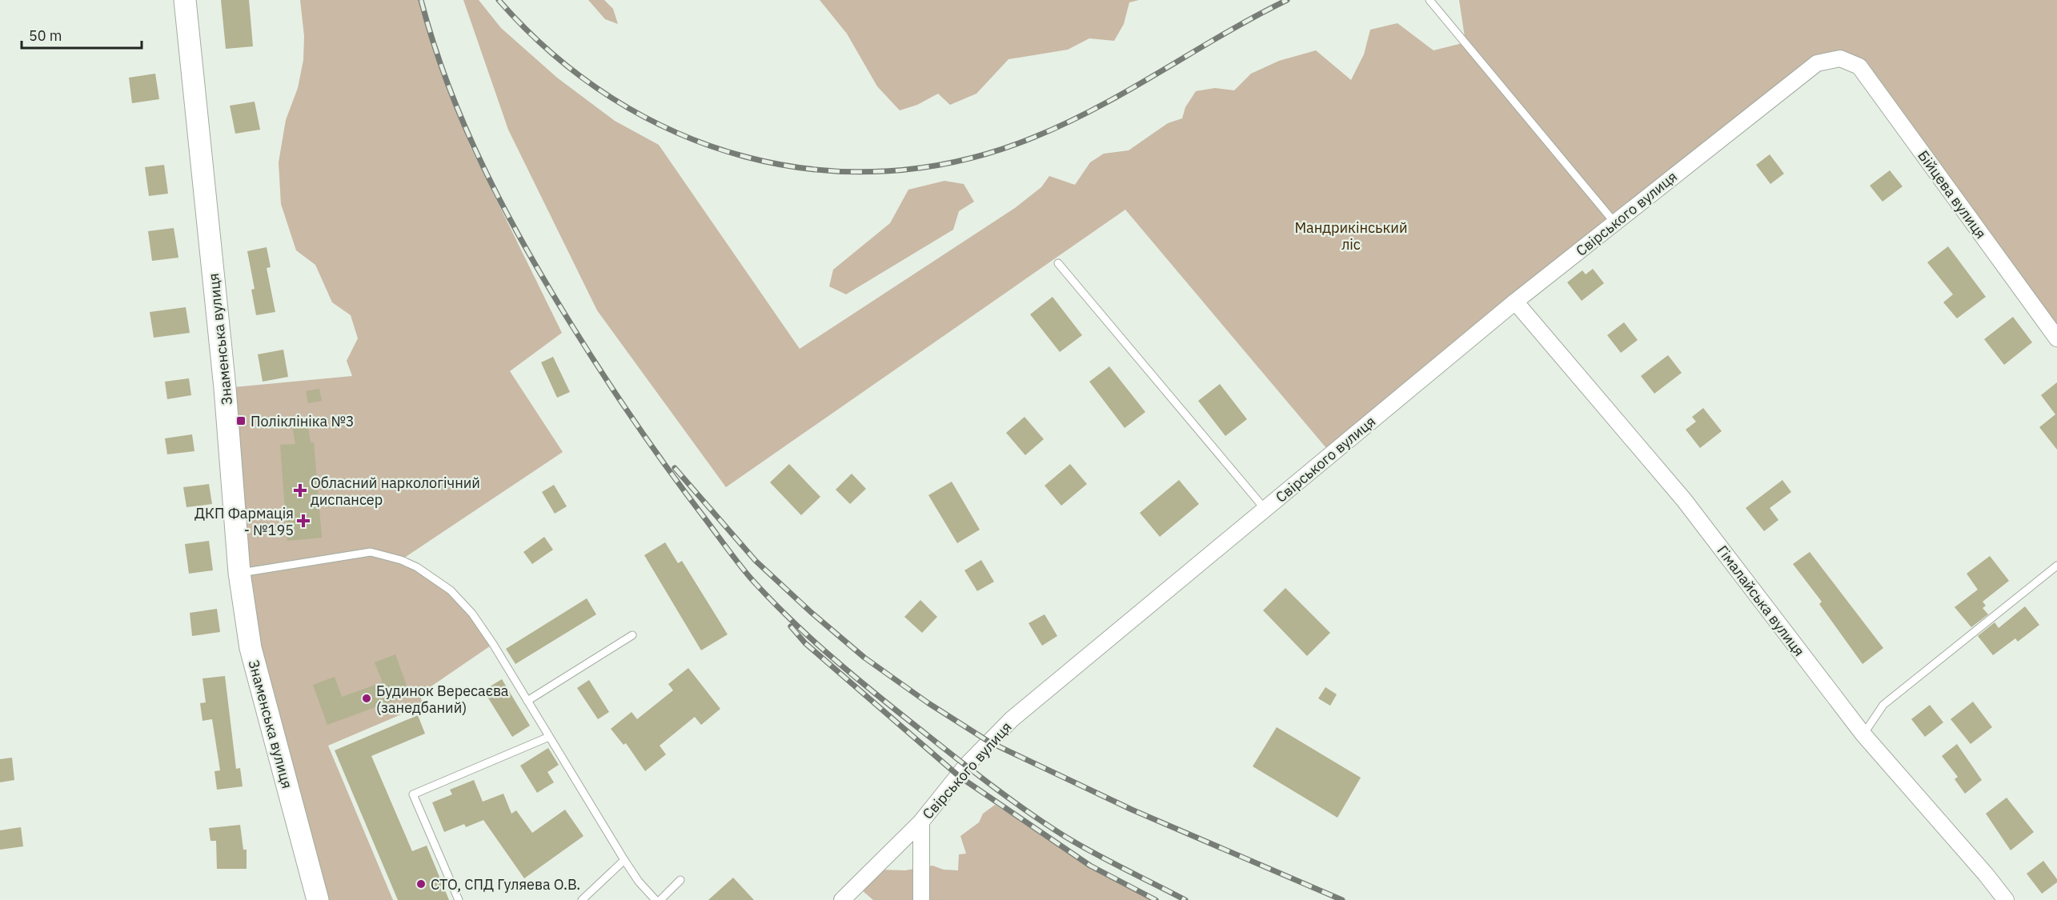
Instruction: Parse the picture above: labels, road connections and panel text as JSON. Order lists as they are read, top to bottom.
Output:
{
  "streets": {
    "main road": ["Знаменська вулиця"],
    "street": ["Бійцева вулиця", "Свірського вулиця", "Гімалайська вулиця"]
  },
  "crossings": [
    ["Бійцева вулиця", "Свірського вулиця"],
    ["Свірського вулиця", "Гімалайська вулиця"]
  ],
  "parks": ["Мандрикінський ліс"],
  "places": {
    "transit": ["Поліклініка №3"],
    "health": ["Обласний наркологічний диспансер", "ДКП Фармація - №195"],
    "other": ["Будинок Вересаєва (занедбаний)", "СТО, СПД Гуляева О.В."]
  },
  "scale_bar": "50 m"
}
